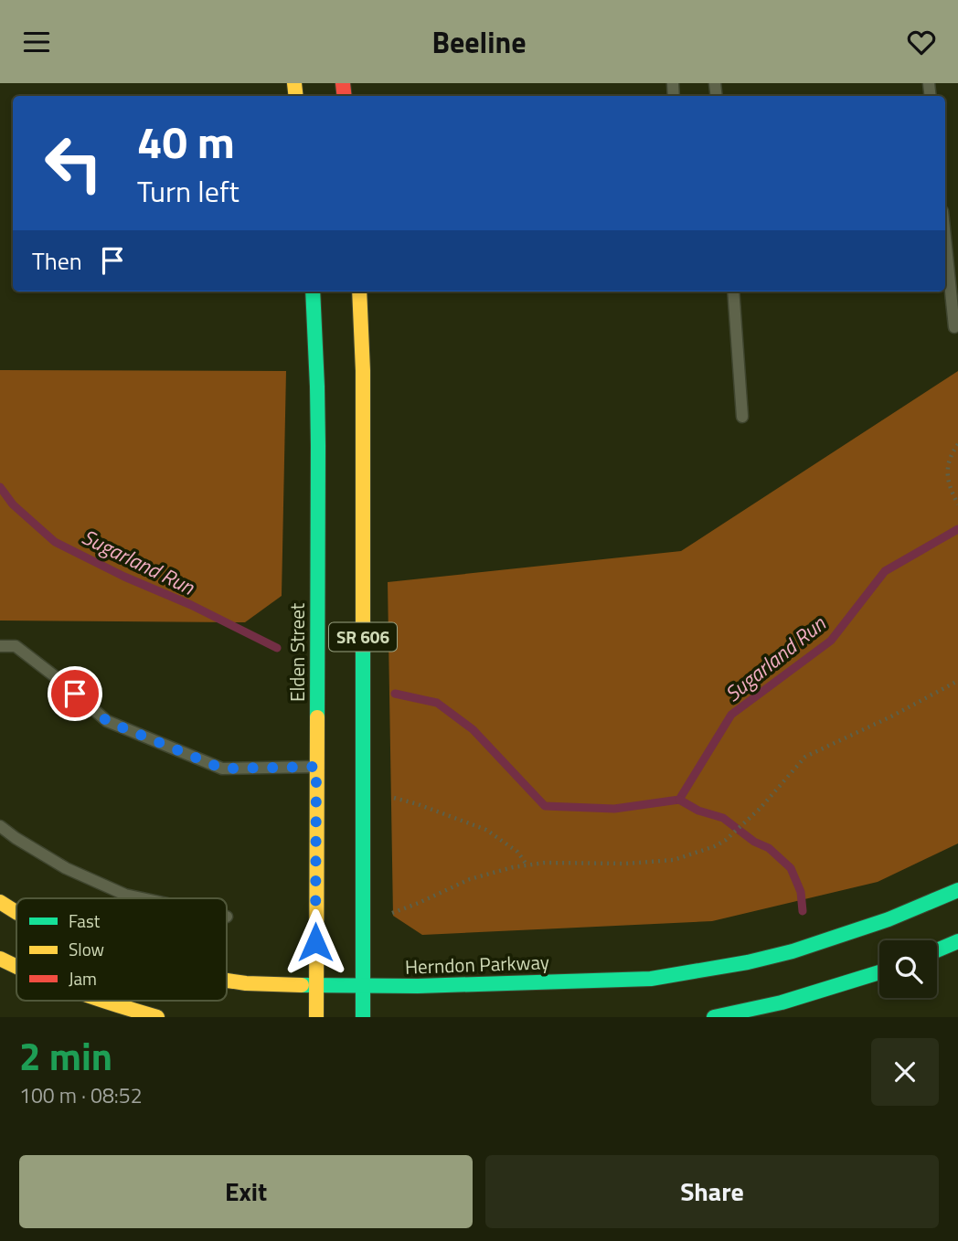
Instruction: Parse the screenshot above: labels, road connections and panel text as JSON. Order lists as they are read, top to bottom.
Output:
{
  "streets": {
    "main road": ["SR 606", "Elden Street", "Herndon Parkway"]
  },
  "crossings": [
    ["SR 606", "Herndon Parkway"],
    ["Elden Street", "Herndon Parkway"]
  ],
  "water": ["Sugarland Run"],
  "legend": ["Fast", "Slow", "Jam"],
  "page": {
    "header": "Beeline",
    "turn": ["40 m", "Turn left"],
    "then": "Then",
    "heading": ["2 min", "100 m · 08:52"],
    "buttons": ["Exit", "Share"]
  }
}
